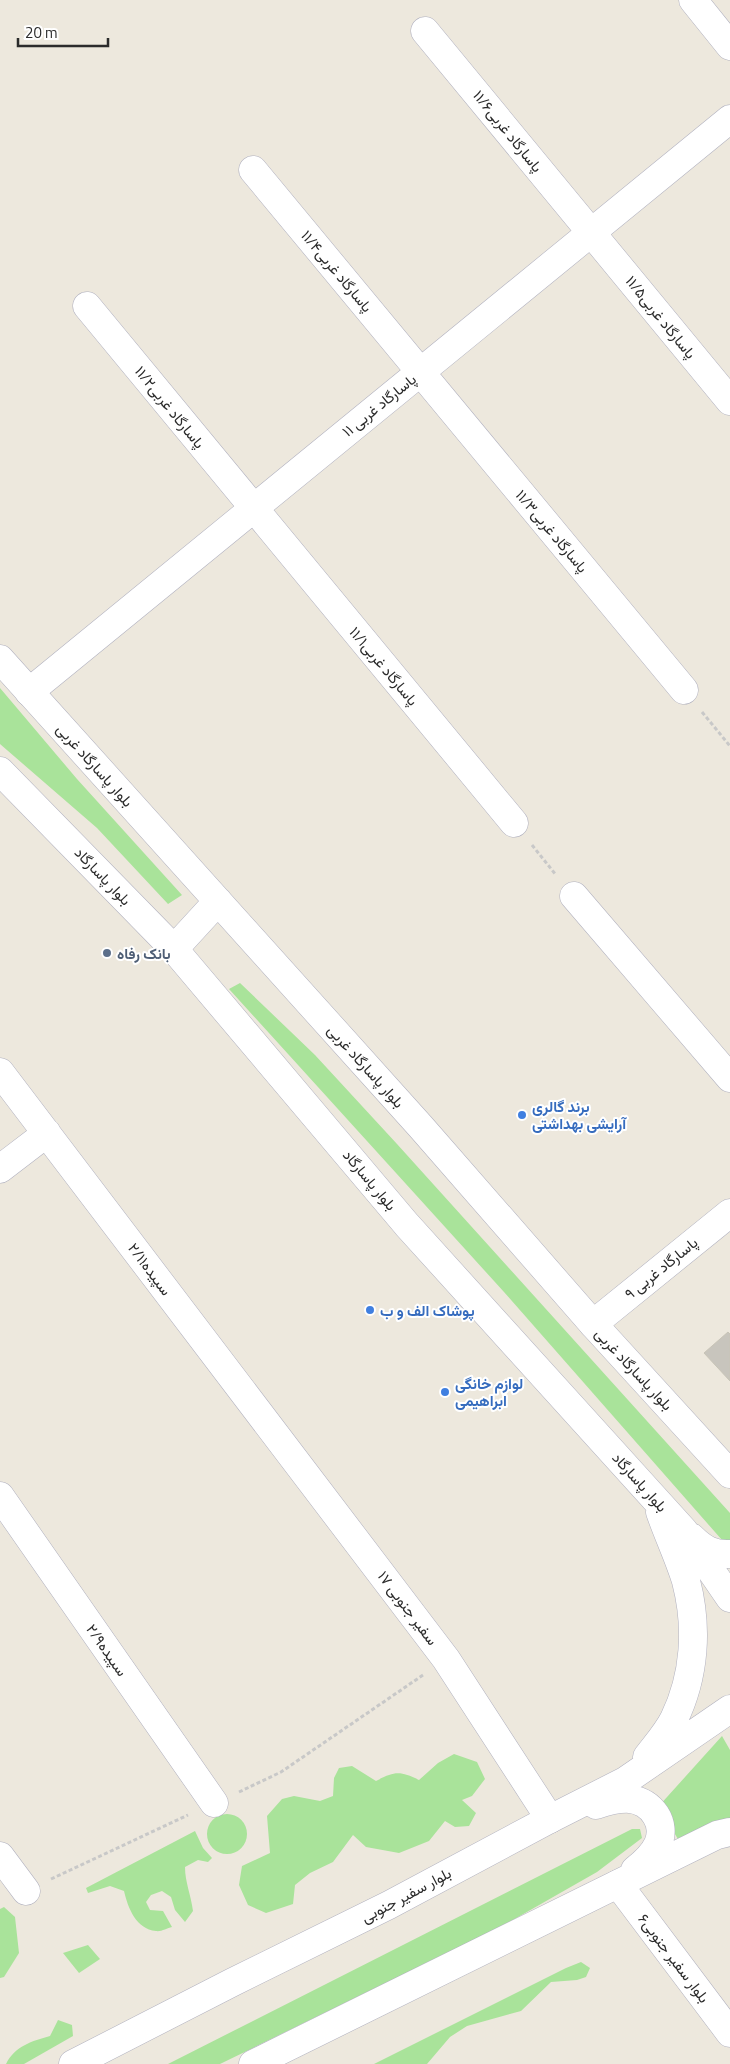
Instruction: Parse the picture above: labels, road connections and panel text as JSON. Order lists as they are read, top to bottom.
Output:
{
  "streets": {
    "street": [
      "پاسارگاد غربی۱۱/۶",
      "پاسارگاد غربی۱۱/۴",
      "پاسارگاد غربی۱۱/۵",
      "پاسارگاد غربی ۱۱",
      "پاسارگاد غربی۱۱/۲",
      "پاسارگاد غربی۱۱/۳",
      "پاسارگاد غربی۱۱/۱",
      "بلوار پاسارگاد غربی",
      "بلوار پاسارگاد",
      "پاسارگاد غربی ۹",
      "سپیده۲/۱۱",
      "سفیر جنوبی ۱۷",
      "سپیده۲/۹",
      "بلوار سفیر جنوبی",
      "بلوار سفیر جنوبی۶"
    ]
  },
  "crossings": [
    ["پاسارگاد غربی۱۱/۶", "پاسارگاد غربی۱۱/۵"],
    ["پاسارگاد غربی۱۱/۶", "پاسارگاد غربی ۱۱"],
    ["پاسارگاد غربی۱۱/۴", "پاسارگاد غربی ۱۱"],
    ["پاسارگاد غربی۱۱/۴", "پاسارگاد غربی۱۱/۳"],
    ["پاسارگاد غربی۱۱/۵", "پاسارگاد غربی ۱۱"],
    ["پاسارگاد غربی ۱۱", "پاسارگاد غربی۱۱/۲"],
    ["پاسارگاد غربی ۱۱", "پاسارگاد غربی۱۱/۳"],
    ["پاسارگاد غربی ۱۱", "پاسارگاد غربی۱۱/۱"],
    ["پاسارگاد غربی ۱۱", "بلوار پاسارگاد غربی"],
    ["پاسارگاد غربی۱۱/۲", "پاسارگاد غربی۱۱/۱"],
    ["بلوار پاسارگاد غربی", "پاسارگاد غربی ۹"],
    ["سپیده۲/۱۱", "سفیر جنوبی ۱۷"],
    ["سفیر جنوبی ۱۷", "بلوار سفیر جنوبی"]
  ],
  "places": [
    "بانک رفاه",
    "برند گالری آرایشی بهداشتی",
    "پوشاک الف و ب",
    "لوازم خانگی ابراهیمی"
  ],
  "scale_bar": "20 m"
}
